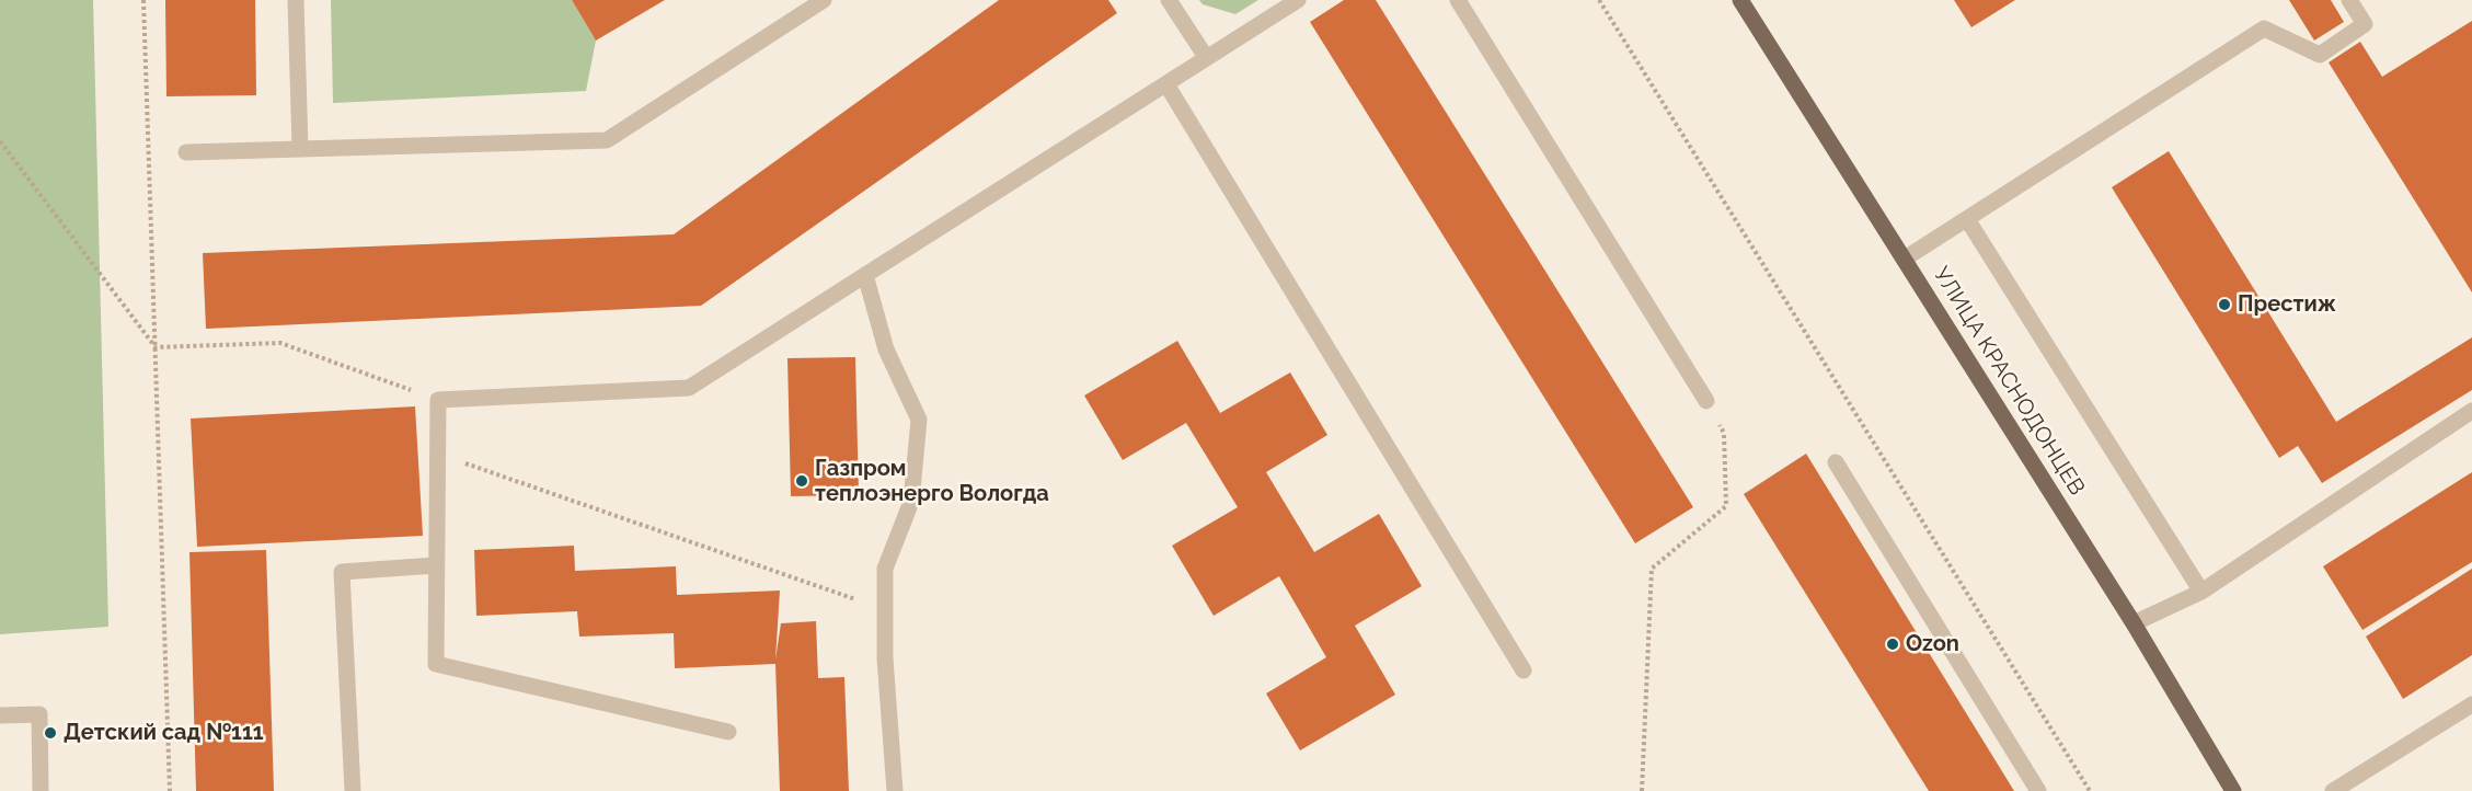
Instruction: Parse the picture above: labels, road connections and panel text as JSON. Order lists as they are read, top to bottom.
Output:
{
  "streets": {
    "main road": ["УЛИЦА КРАСНОДОНЦЕВ"]
  },
  "places": [
    "Престиж",
    "Газпром теплоэнерго Вологда",
    "Ozon",
    "Детский сад №111"
  ]
}
